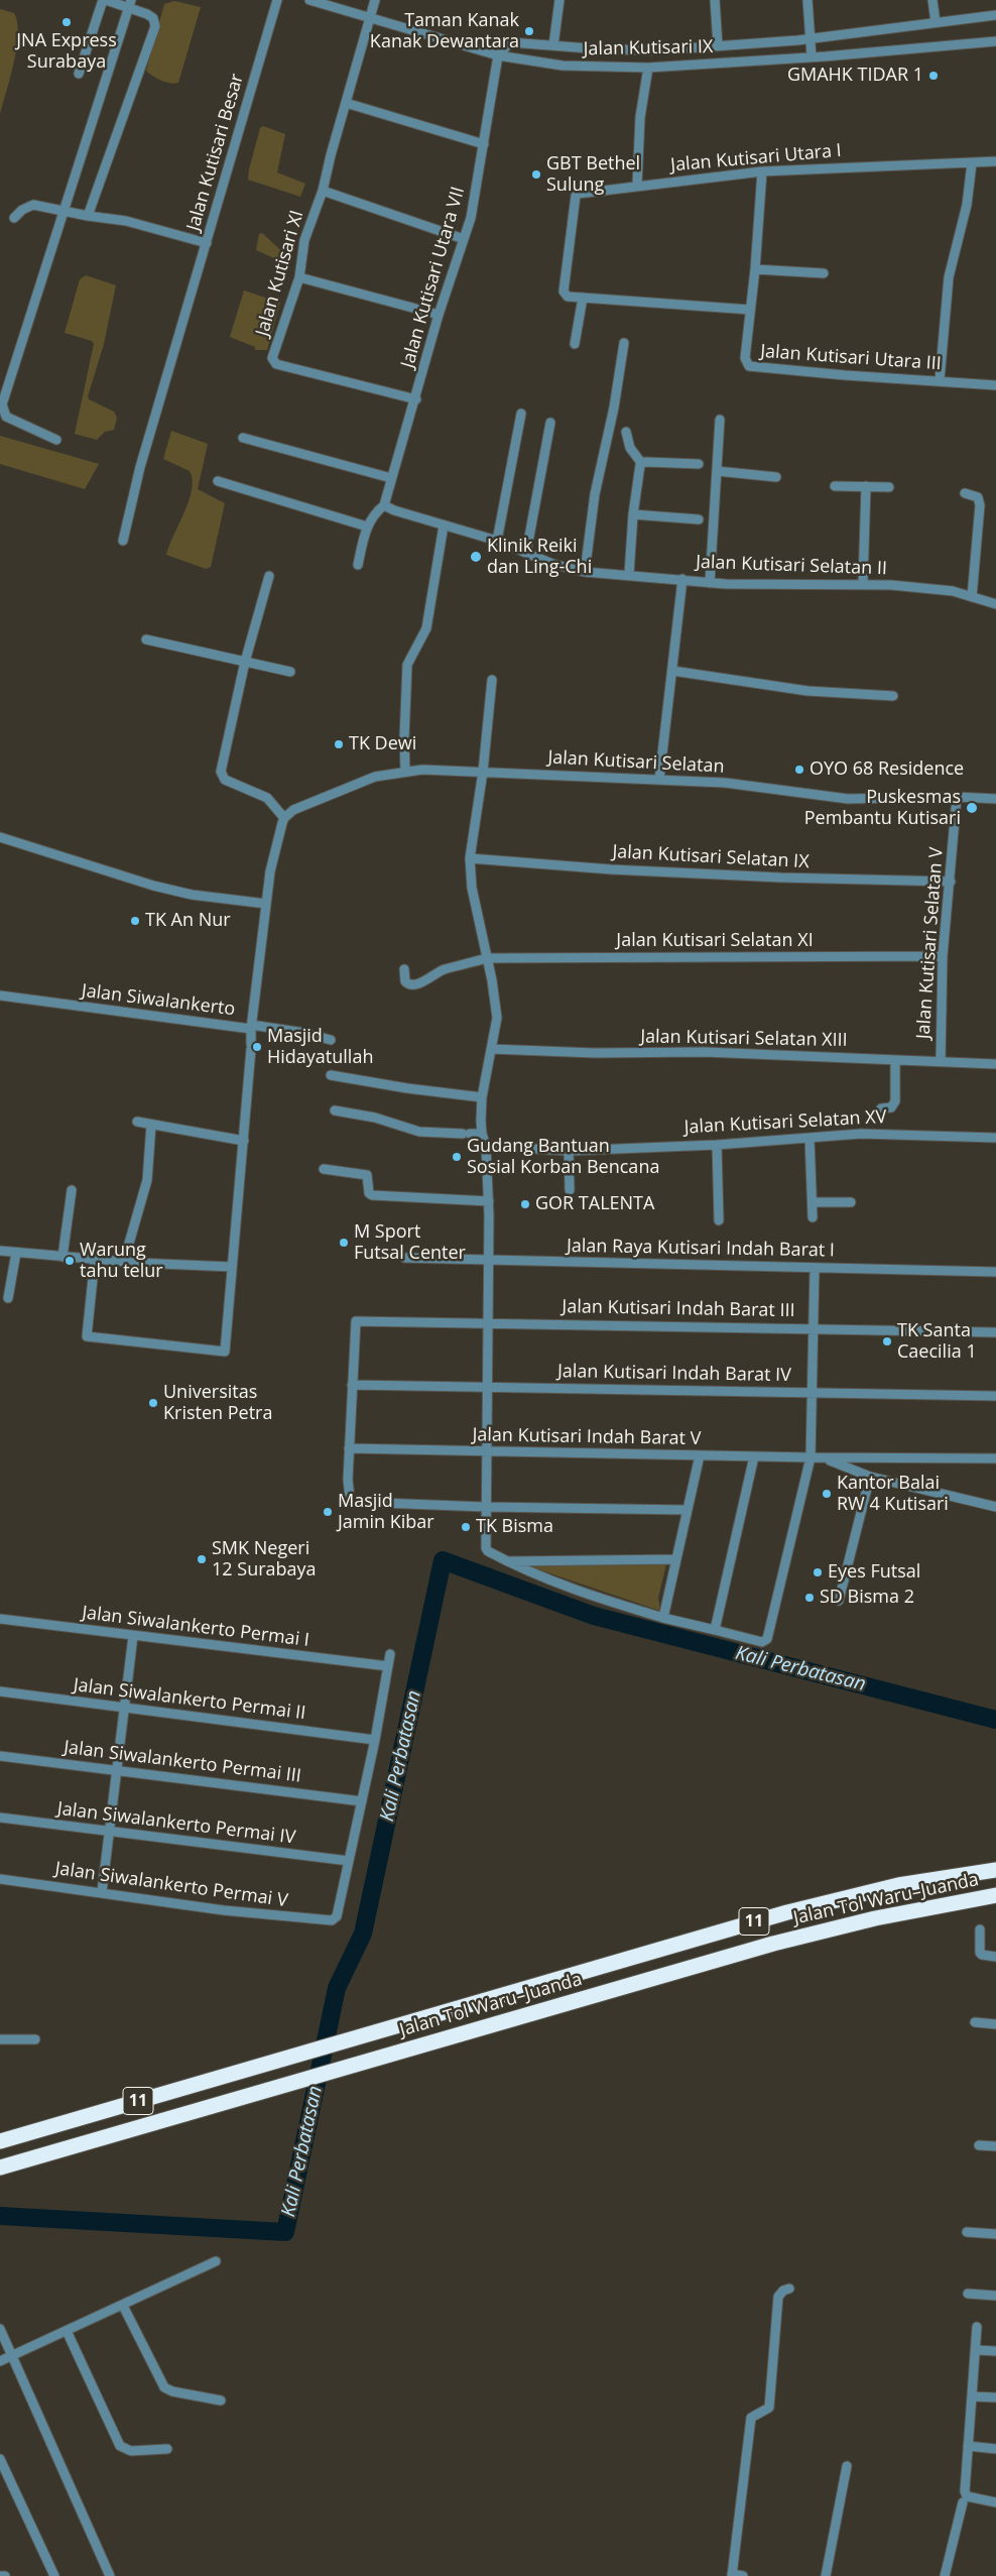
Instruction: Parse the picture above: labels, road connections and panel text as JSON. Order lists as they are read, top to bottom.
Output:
{
  "streets": {
    "highway": ["Jalan Tol Waru–Juanda", "11"],
    "street": [
      "Jalan Kutisari IX",
      "Jalan Kutisari Besar",
      "Jalan Kutisari Utara I",
      "Jalan Kutisari XI",
      "Jalan Kutisari Utara VII",
      "Jalan Kutisari Utara III",
      "Jalan Kutisari Selatan II",
      "Jalan Kutisari Selatan",
      "Jalan Kutisari Selatan IX",
      "Jalan Kutisari Selatan XI",
      "Jalan Kutisari Selatan V",
      "Jalan Siwalankerto",
      "Jalan Kutisari Selatan XIII",
      "Jalan Kutisari Selatan XV",
      "Jalan Raya Kutisari Indah Barat I",
      "Jalan Kutisari Indah Barat III",
      "Jalan Kutisari Indah Barat IV",
      "Jalan Kutisari Indah Barat V",
      "Jalan Siwalankerto Permai I",
      "Jalan Siwalankerto Permai II",
      "Jalan Siwalankerto Permai III",
      "Jalan Siwalankerto Permai IV",
      "Jalan Siwalankerto Permai V"
    ]
  },
  "crossings": [
    ["Jalan Kutisari IX", "Jalan Kutisari XI"],
    ["Jalan Kutisari IX", "Jalan Kutisari Utara VII"],
    ["Jalan Kutisari Utara I", "Jalan Kutisari Utara III"],
    ["Jalan Kutisari XI", "Jalan Kutisari Utara VII"],
    ["Jalan Kutisari Utara VII", "Jalan Kutisari Selatan II"],
    ["Jalan Kutisari Selatan", "Jalan Kutisari Selatan V"],
    ["Jalan Kutisari Selatan", "Jalan Siwalankerto"],
    ["Jalan Kutisari Selatan IX", "Jalan Kutisari Selatan V"],
    ["Jalan Kutisari Selatan XI", "Jalan Kutisari Selatan V"],
    ["Jalan Kutisari Selatan V", "Jalan Kutisari Selatan XIII"],
    ["Jalan Kutisari Indah Barat III", "Jalan Kutisari Indah Barat IV"],
    ["Jalan Siwalankerto Permai IV", "Jalan Siwalankerto Permai V"]
  ],
  "water": ["Kali Perbatasan"],
  "places": [
    "JNA Express Surabaya",
    "Taman Kanak Kanak Dewantara",
    "GMAHK TIDAR 1",
    "GBT Bethel Sulung",
    "Klinik Reiki dan Ling-Chi",
    "TK Dewi",
    "OYO 68 Residence",
    "Puskesmas Pembantu Kutisari",
    "TK An Nur",
    "Masjid Hidayatullah",
    "Gudang Bantuan Sosial Korban Bencana",
    "GOR TALENTA",
    "M Sport Futsal Center",
    "Warung tahu telur",
    "TK Santa Caecilia 1",
    "Universitas Kristen Petra",
    "Kantor Balai RW 4 Kutisari",
    "Masjid Jamin Kibar",
    "TK Bisma",
    "SMK Negeri 12 Surabaya",
    "Eyes Futsal",
    "SD Bisma 2"
  ]
}
